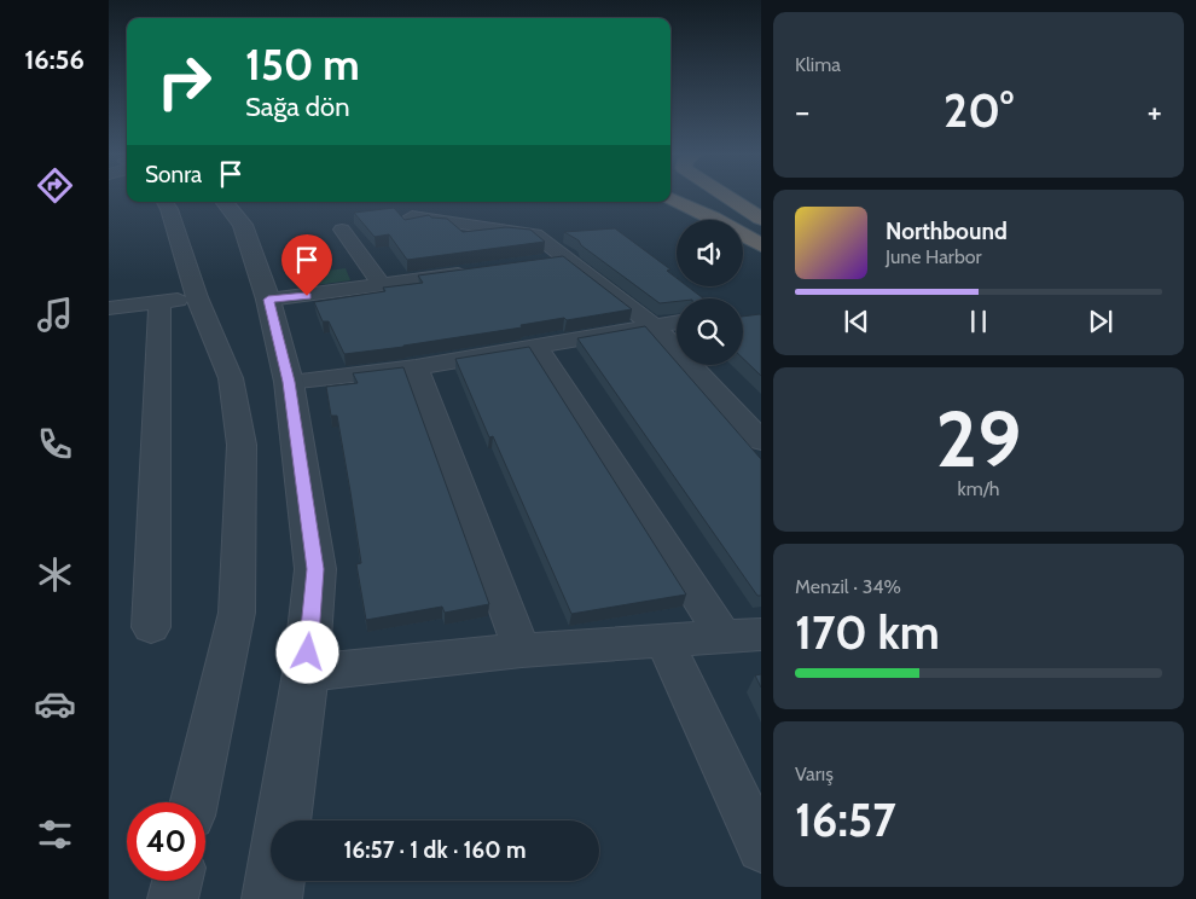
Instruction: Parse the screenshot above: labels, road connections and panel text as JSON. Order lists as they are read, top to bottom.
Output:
{
  "page": {
    "tabs": "16:56",
    "tile": [
      "Klima",
      ["29", "km/h"],
      ["Menzil · 34%", "170 km"],
      ["Varış", "16:57"]
    ],
    "turn": ["150 m", "Sağa dön"],
    "heat": ["−", "20°", "+"],
    "then": "Sonra",
    "song": ["Northbound", "June Harbor"],
    "limit": "40",
    "trip": "16:57 · 1 dk · 160 m"
  }
}
